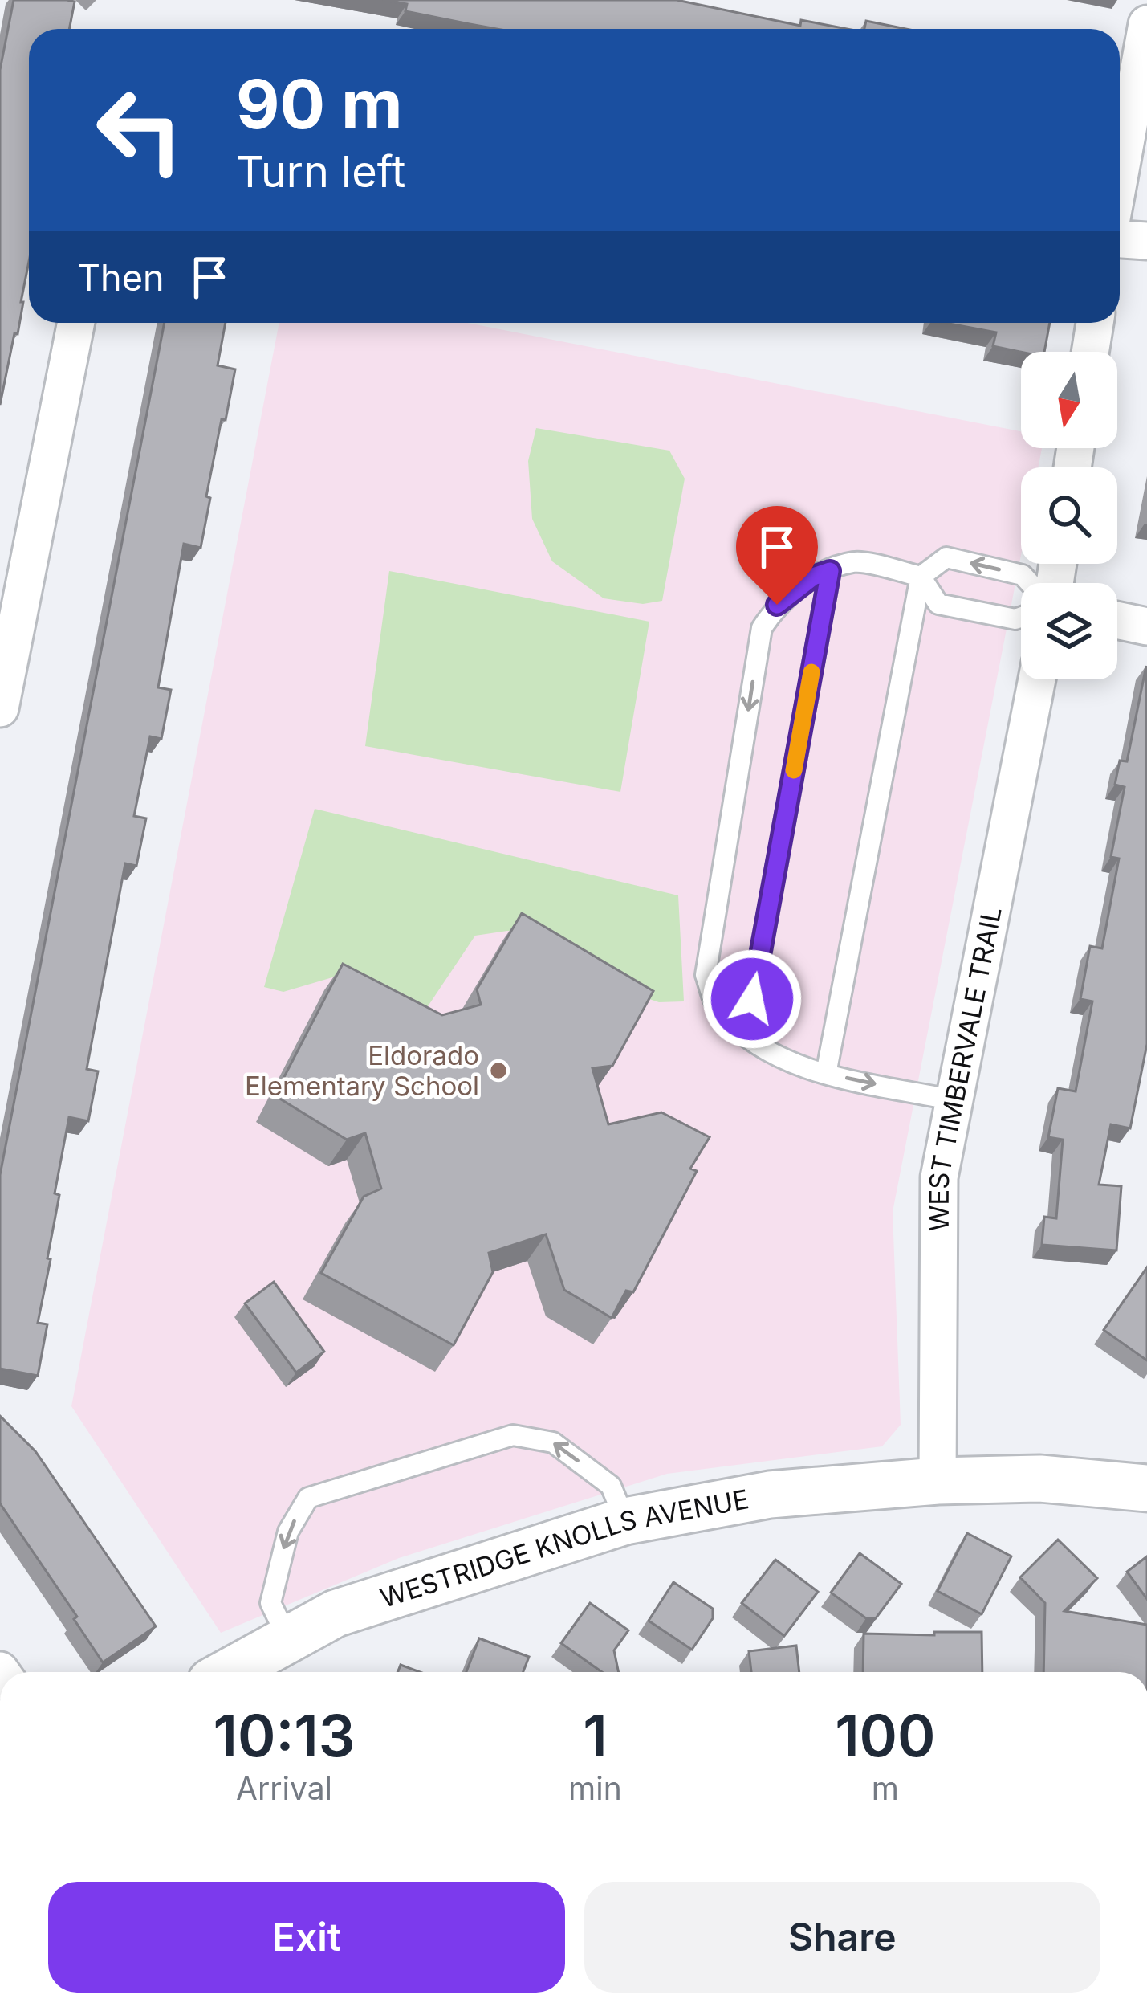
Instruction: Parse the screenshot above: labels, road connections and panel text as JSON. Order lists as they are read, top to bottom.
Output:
{
  "streets": {
    "street": ["WEST TIMBERVALE TRAIL", "WESTRIDGE KNOLLS AVENUE"]
  },
  "crossings": [
    ["WEST TIMBERVALE TRAIL", "WESTRIDGE KNOLLS AVENUE"]
  ],
  "places": ["Eldorado Elementary School"],
  "north": "bottom",
  "page": {
    "turn": ["90 m", "Turn left"],
    "then": "Then",
    "eta": [
      "10:13",
      "Arrival",
      "1",
      "min",
      "100",
      "m"
    ],
    "buttons": ["Exit", "Share"]
  }
}
